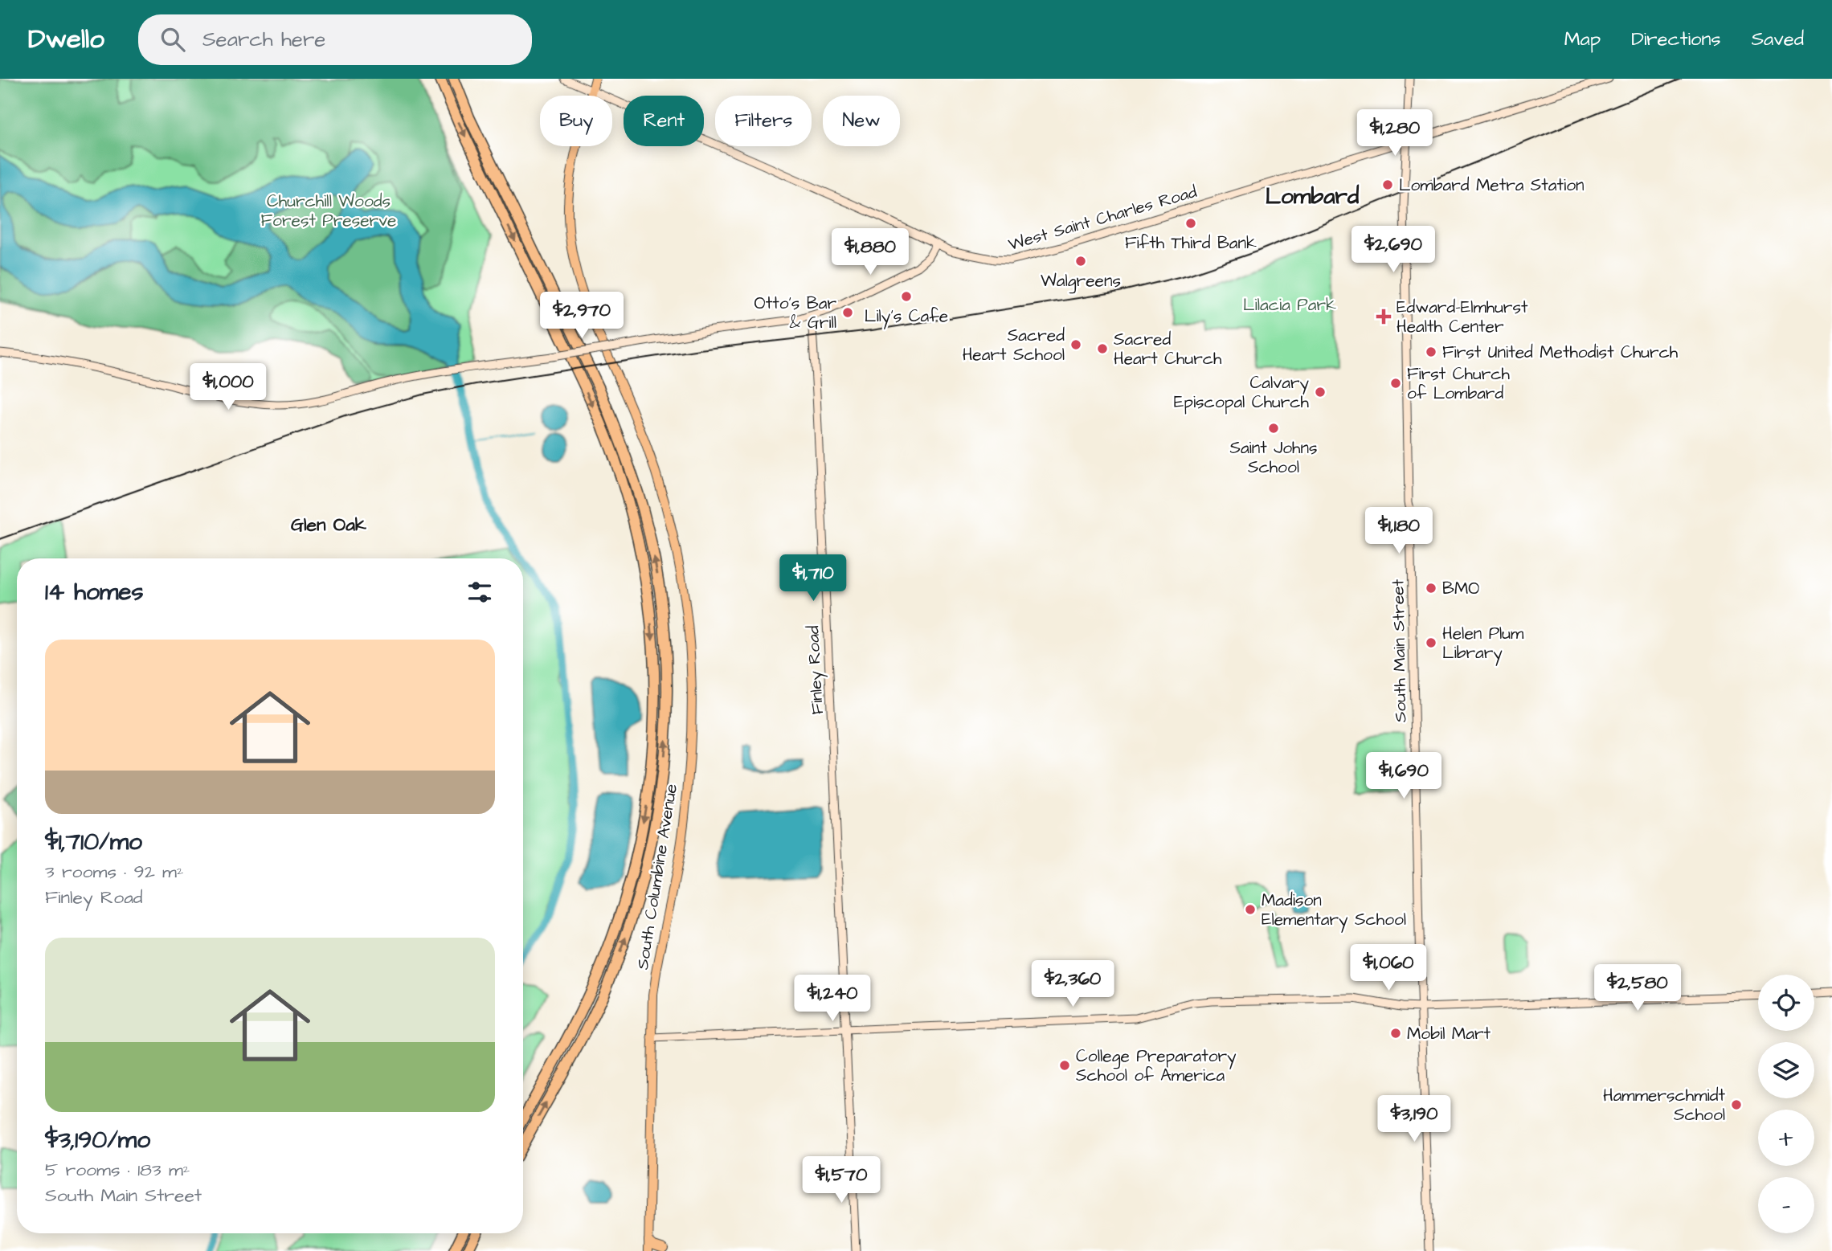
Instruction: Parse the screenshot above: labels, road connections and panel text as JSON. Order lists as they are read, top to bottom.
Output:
{
  "streets": {
    "main road": [
      "West Saint Charles Road",
      "South Main Street",
      "Finley Road",
      "South Columbine Avenue"
    ]
  },
  "crossings": [
    ["West Saint Charles Road", "South Main Street"],
    ["West Saint Charles Road", "South Columbine Avenue"]
  ],
  "districts": ["Lombard", "Glen Oak"],
  "parks": ["Churchill Woods Forest Preserve", "Lilacia Park"],
  "places": {
    "other": [
      "Lombard Metra Station",
      "Fifth Third Bank",
      "Walgreens",
      "Lily's Cafe",
      "Otto's Bar & Grill",
      "Sacred Heart School",
      "Sacred Heart Church",
      "First United Methodist Church",
      "First Church of Lombard",
      "Calvary Episcopal Church",
      "Saint Johns School",
      "BMO",
      "Helen Plum Library",
      "Madison Elementary School",
      "Mobil Mart",
      "College Preparatory School of America",
      "Hammerschmidt School"
    ],
    "health": ["Edward-Elmhurst Health Center"]
  },
  "page": {
    "header": "Dwello",
    "search": "Search here",
    "nav": ["Map", "Directions", "Saved"],
    "chip": [
      "Buy",
      "Rent",
      "Filters",
      "New"
    ],
    "price": [
      "$1,280",
      "$2,690",
      "$1,880",
      "$2,970",
      "$1,000",
      "$1,180",
      "$1,710",
      "$1,690",
      "$1,060",
      "$2,360",
      "$2,580",
      "$1,240",
      "$3,190",
      "$1,570"
    ],
    "heading": "14 homes",
    "list": [
      {
        "name": "$1,710/mo",
        "note": "3 rooms · 92 m² · Finley Road"
      },
      {
        "name": "$3,190/mo",
        "note": "5 rooms · 183 m² · South Main Street"
      }
    ],
    "map_buttons": ["+", "−"]
  }
}
